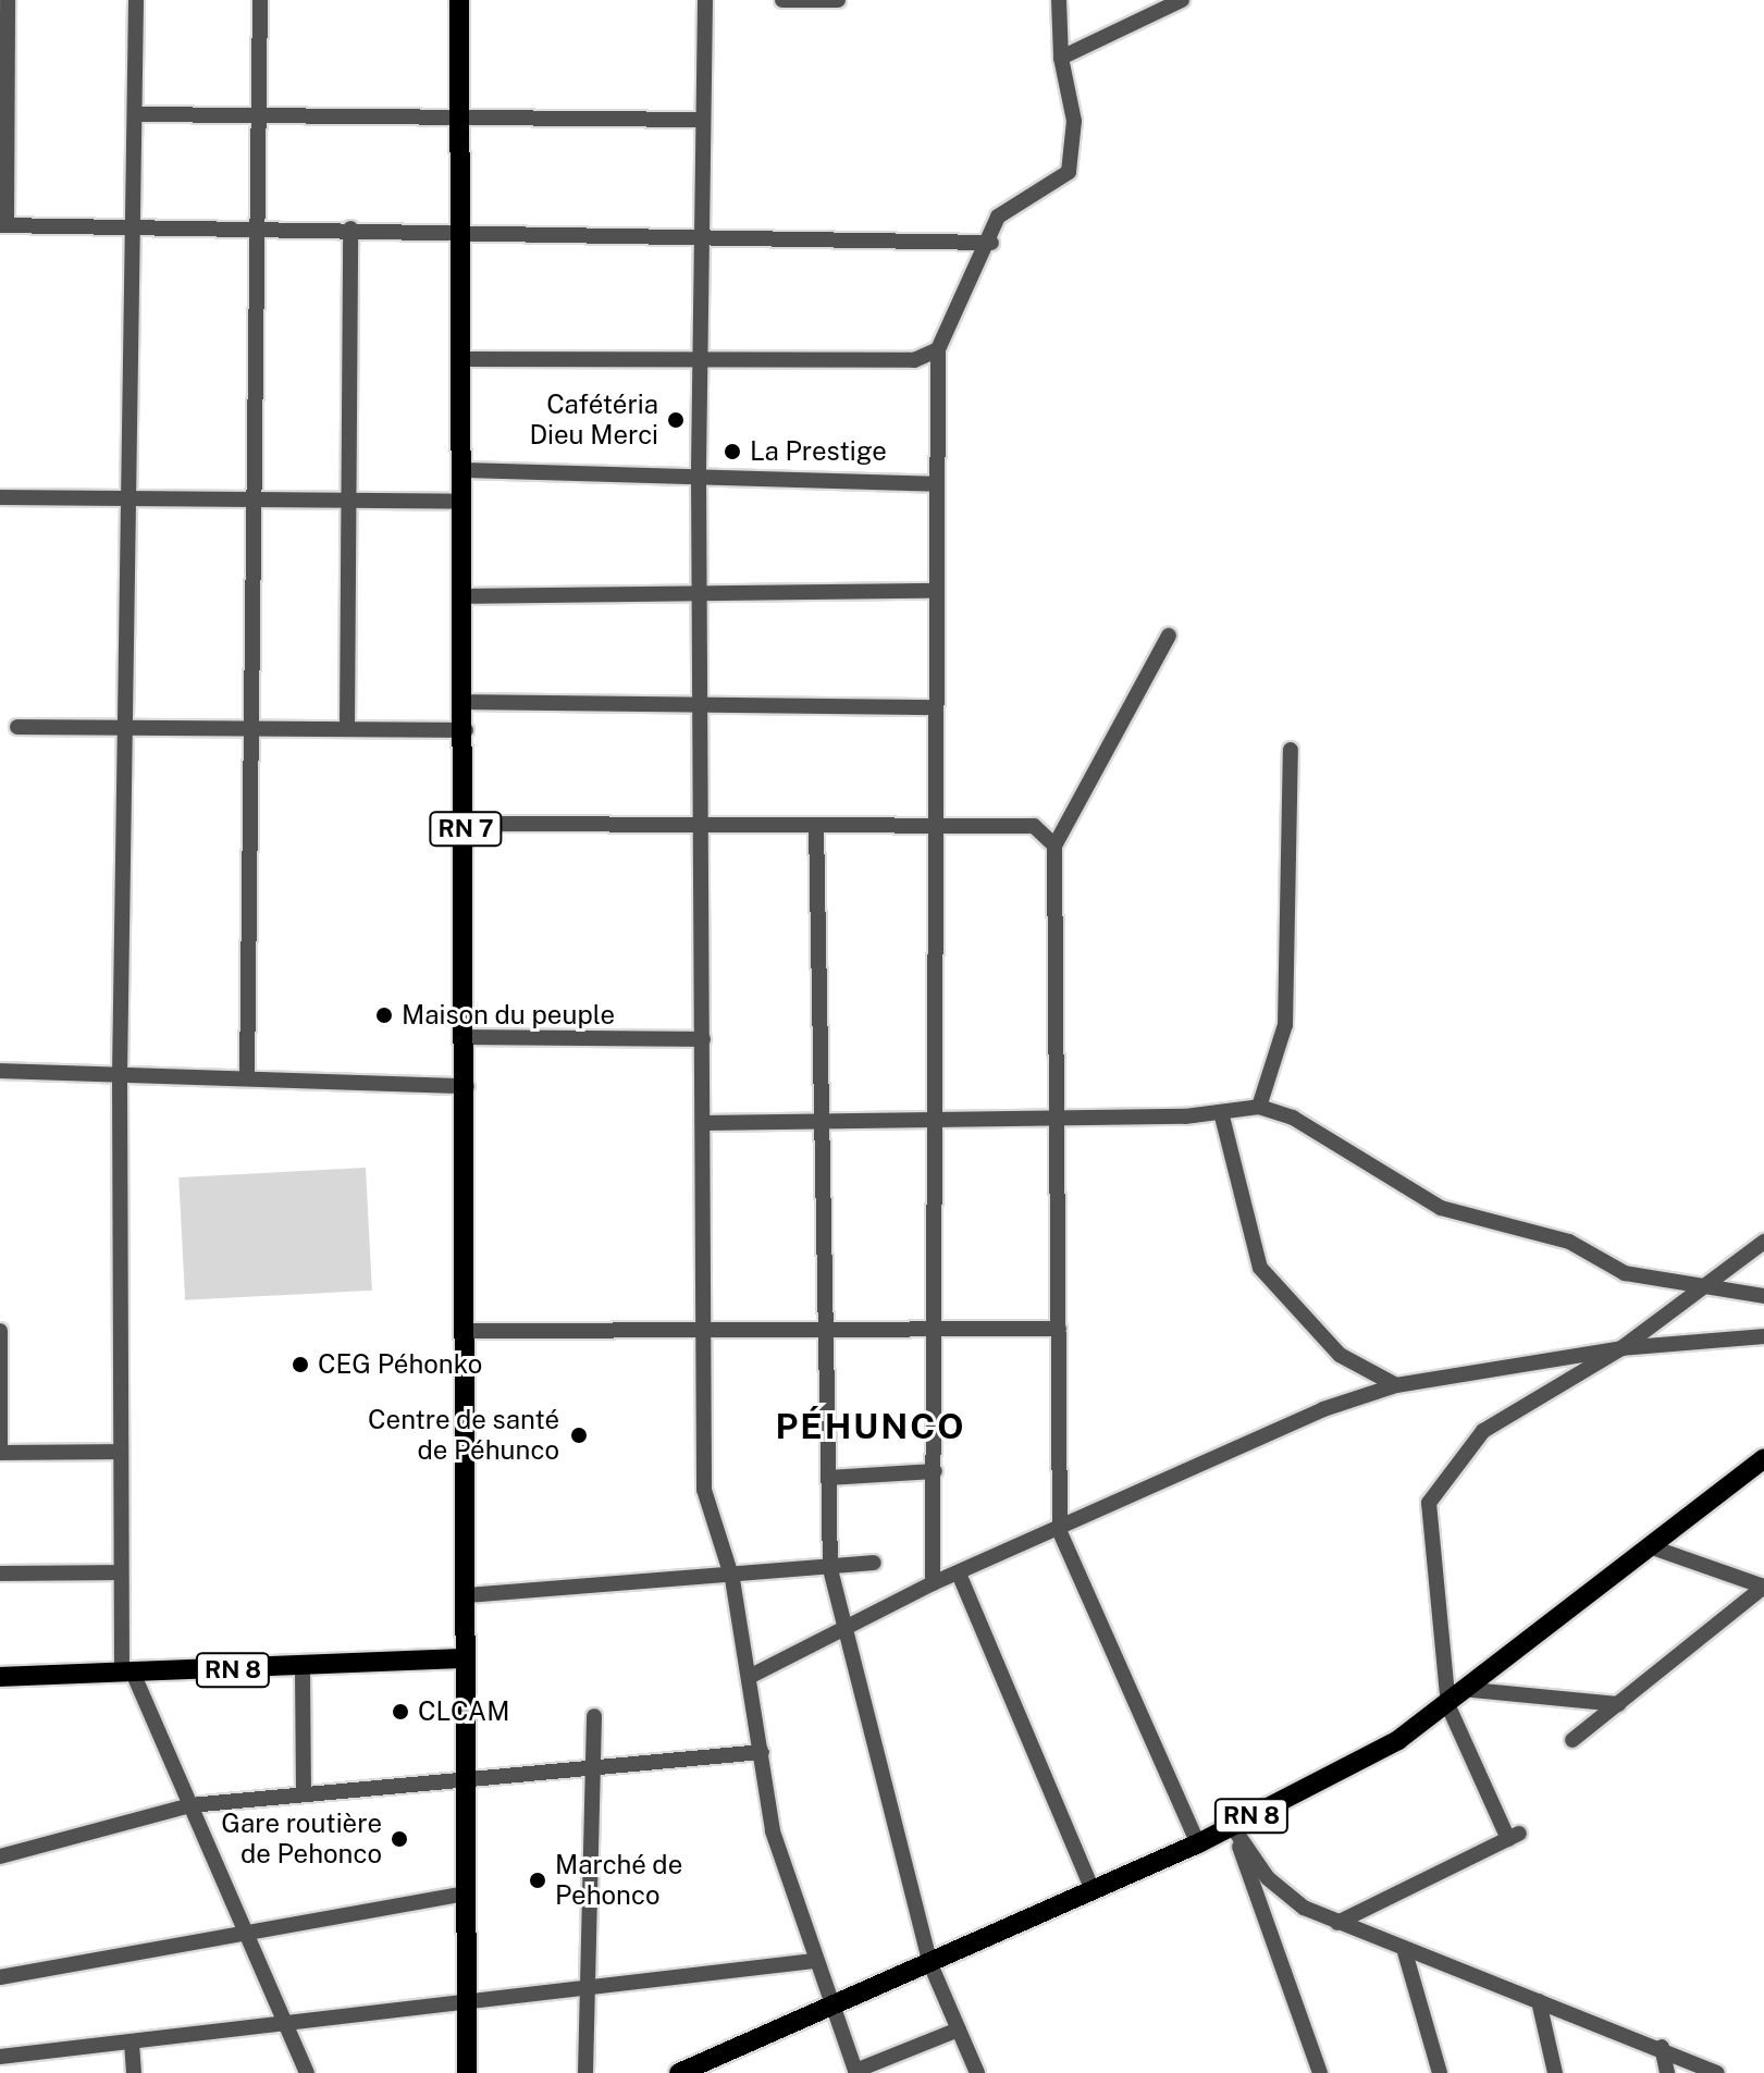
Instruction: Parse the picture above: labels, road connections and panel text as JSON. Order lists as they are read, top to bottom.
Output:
{
  "streets": {
    "main road": ["RN 7", "RN 8"]
  },
  "crossings": [
    ["RN 7", "RN 8"]
  ],
  "districts": ["PÉHUNCO"],
  "places": [
    "Cafétéria Dieu Merci",
    "La Prestige",
    "Maison du peuple",
    "CEG Péhonko",
    "Centre de santé de Péhunco",
    "CLCAM",
    "Gare routière de Pehonco",
    "Marché de Pehonco"
  ]
}
